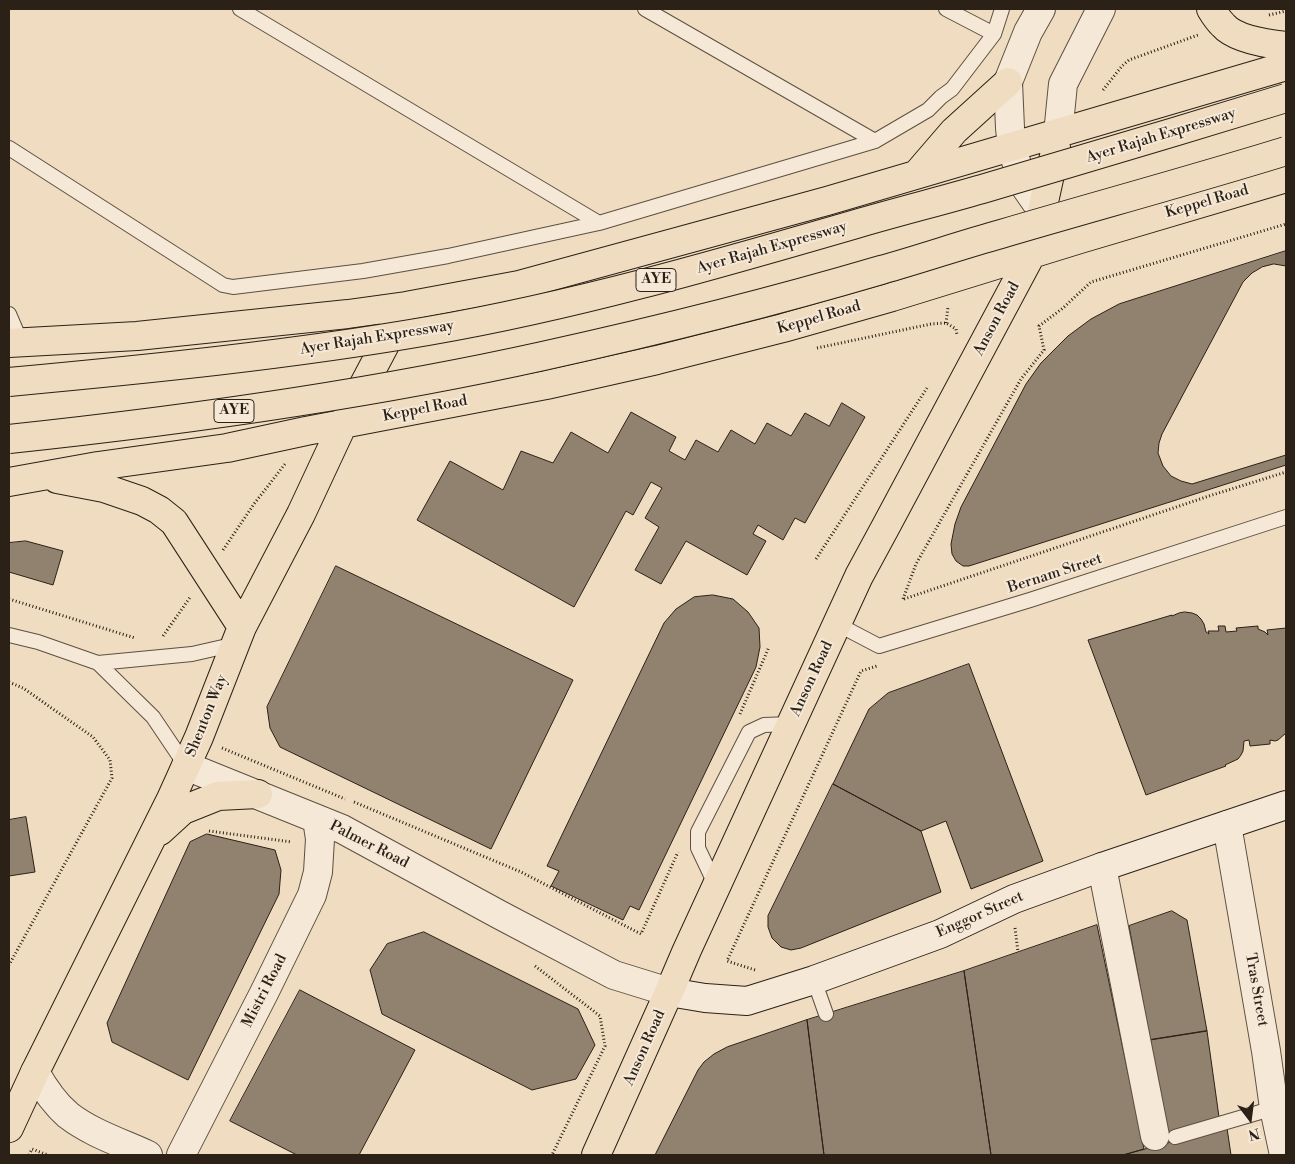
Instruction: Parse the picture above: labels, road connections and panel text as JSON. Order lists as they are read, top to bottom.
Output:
{
  "streets": {
    "highway": [
      "Ayer Rajah Expressway",
      "Keppel Road",
      "AYE",
      "Anson Road",
      "Shenton Way"
    ],
    "street": [
      "Palmer Road",
      "Enggor Street",
      "Tras Street",
      "Mistri Road"
    ],
    "lane": ["Bernam Street"]
  },
  "crossings": [
    ["Keppel Road", "Anson Road"],
    ["Keppel Road", "Shenton Way"],
    ["Anson Road", "Bernam Street"],
    ["Anson Road", "Palmer Road"],
    ["Anson Road", "Enggor Street"],
    ["Shenton Way", "Palmer Road"],
    ["Palmer Road", "Enggor Street"],
    ["Palmer Road", "Mistri Road"],
    ["Enggor Street", "Tras Street"]
  ],
  "north": "bottom"
}
